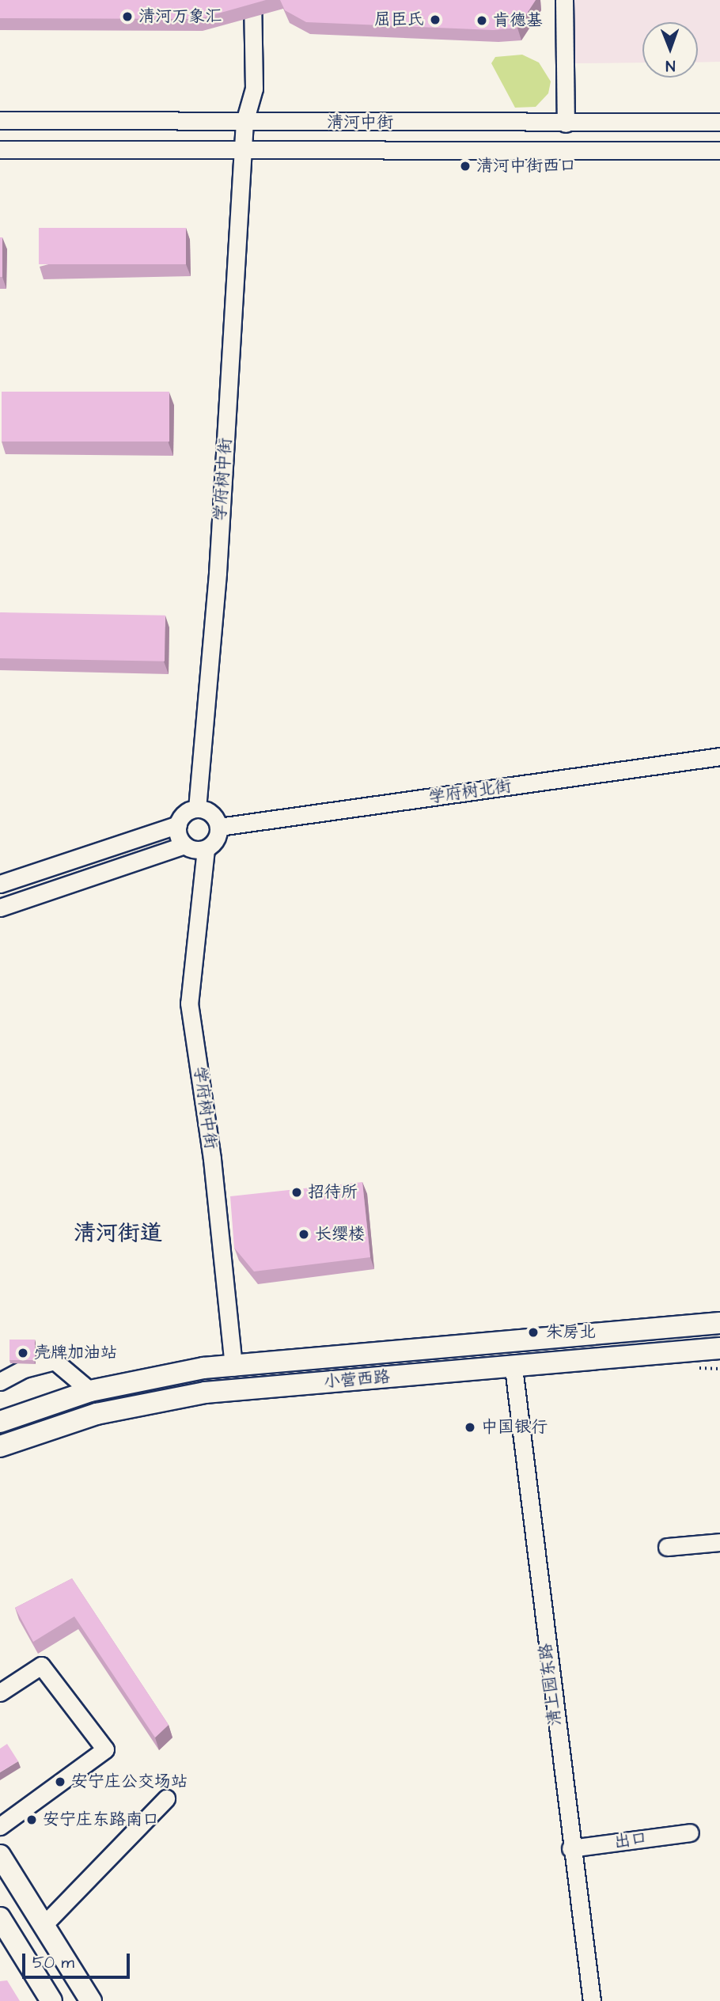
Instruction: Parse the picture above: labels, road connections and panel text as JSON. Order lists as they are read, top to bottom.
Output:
{
  "streets": {
    "main road": ["小营西路"],
    "street": [
      "清河中街",
      "学府树中街",
      "学府树北街",
      "清上园东路",
      "出口"
    ]
  },
  "crossings": [
    ["清河中街", "学府树中街"],
    ["学府树中街", "学府树北街"],
    ["学府树中街", "小营西路"],
    ["小营西路", "清上园东路"],
    ["清上园东路", "出口"]
  ],
  "districts": ["清河街道"],
  "places": [
    "清河万象汇",
    "屈臣氏",
    "肯德基",
    "清河中街西口",
    "招待所",
    "长缨楼",
    "朱房北",
    "壳牌加油站",
    "中国银行",
    "安宁庄公交场站",
    "安宁庄东路南口"
  ],
  "scale_bar": "50 m",
  "north": "bottom"
}
